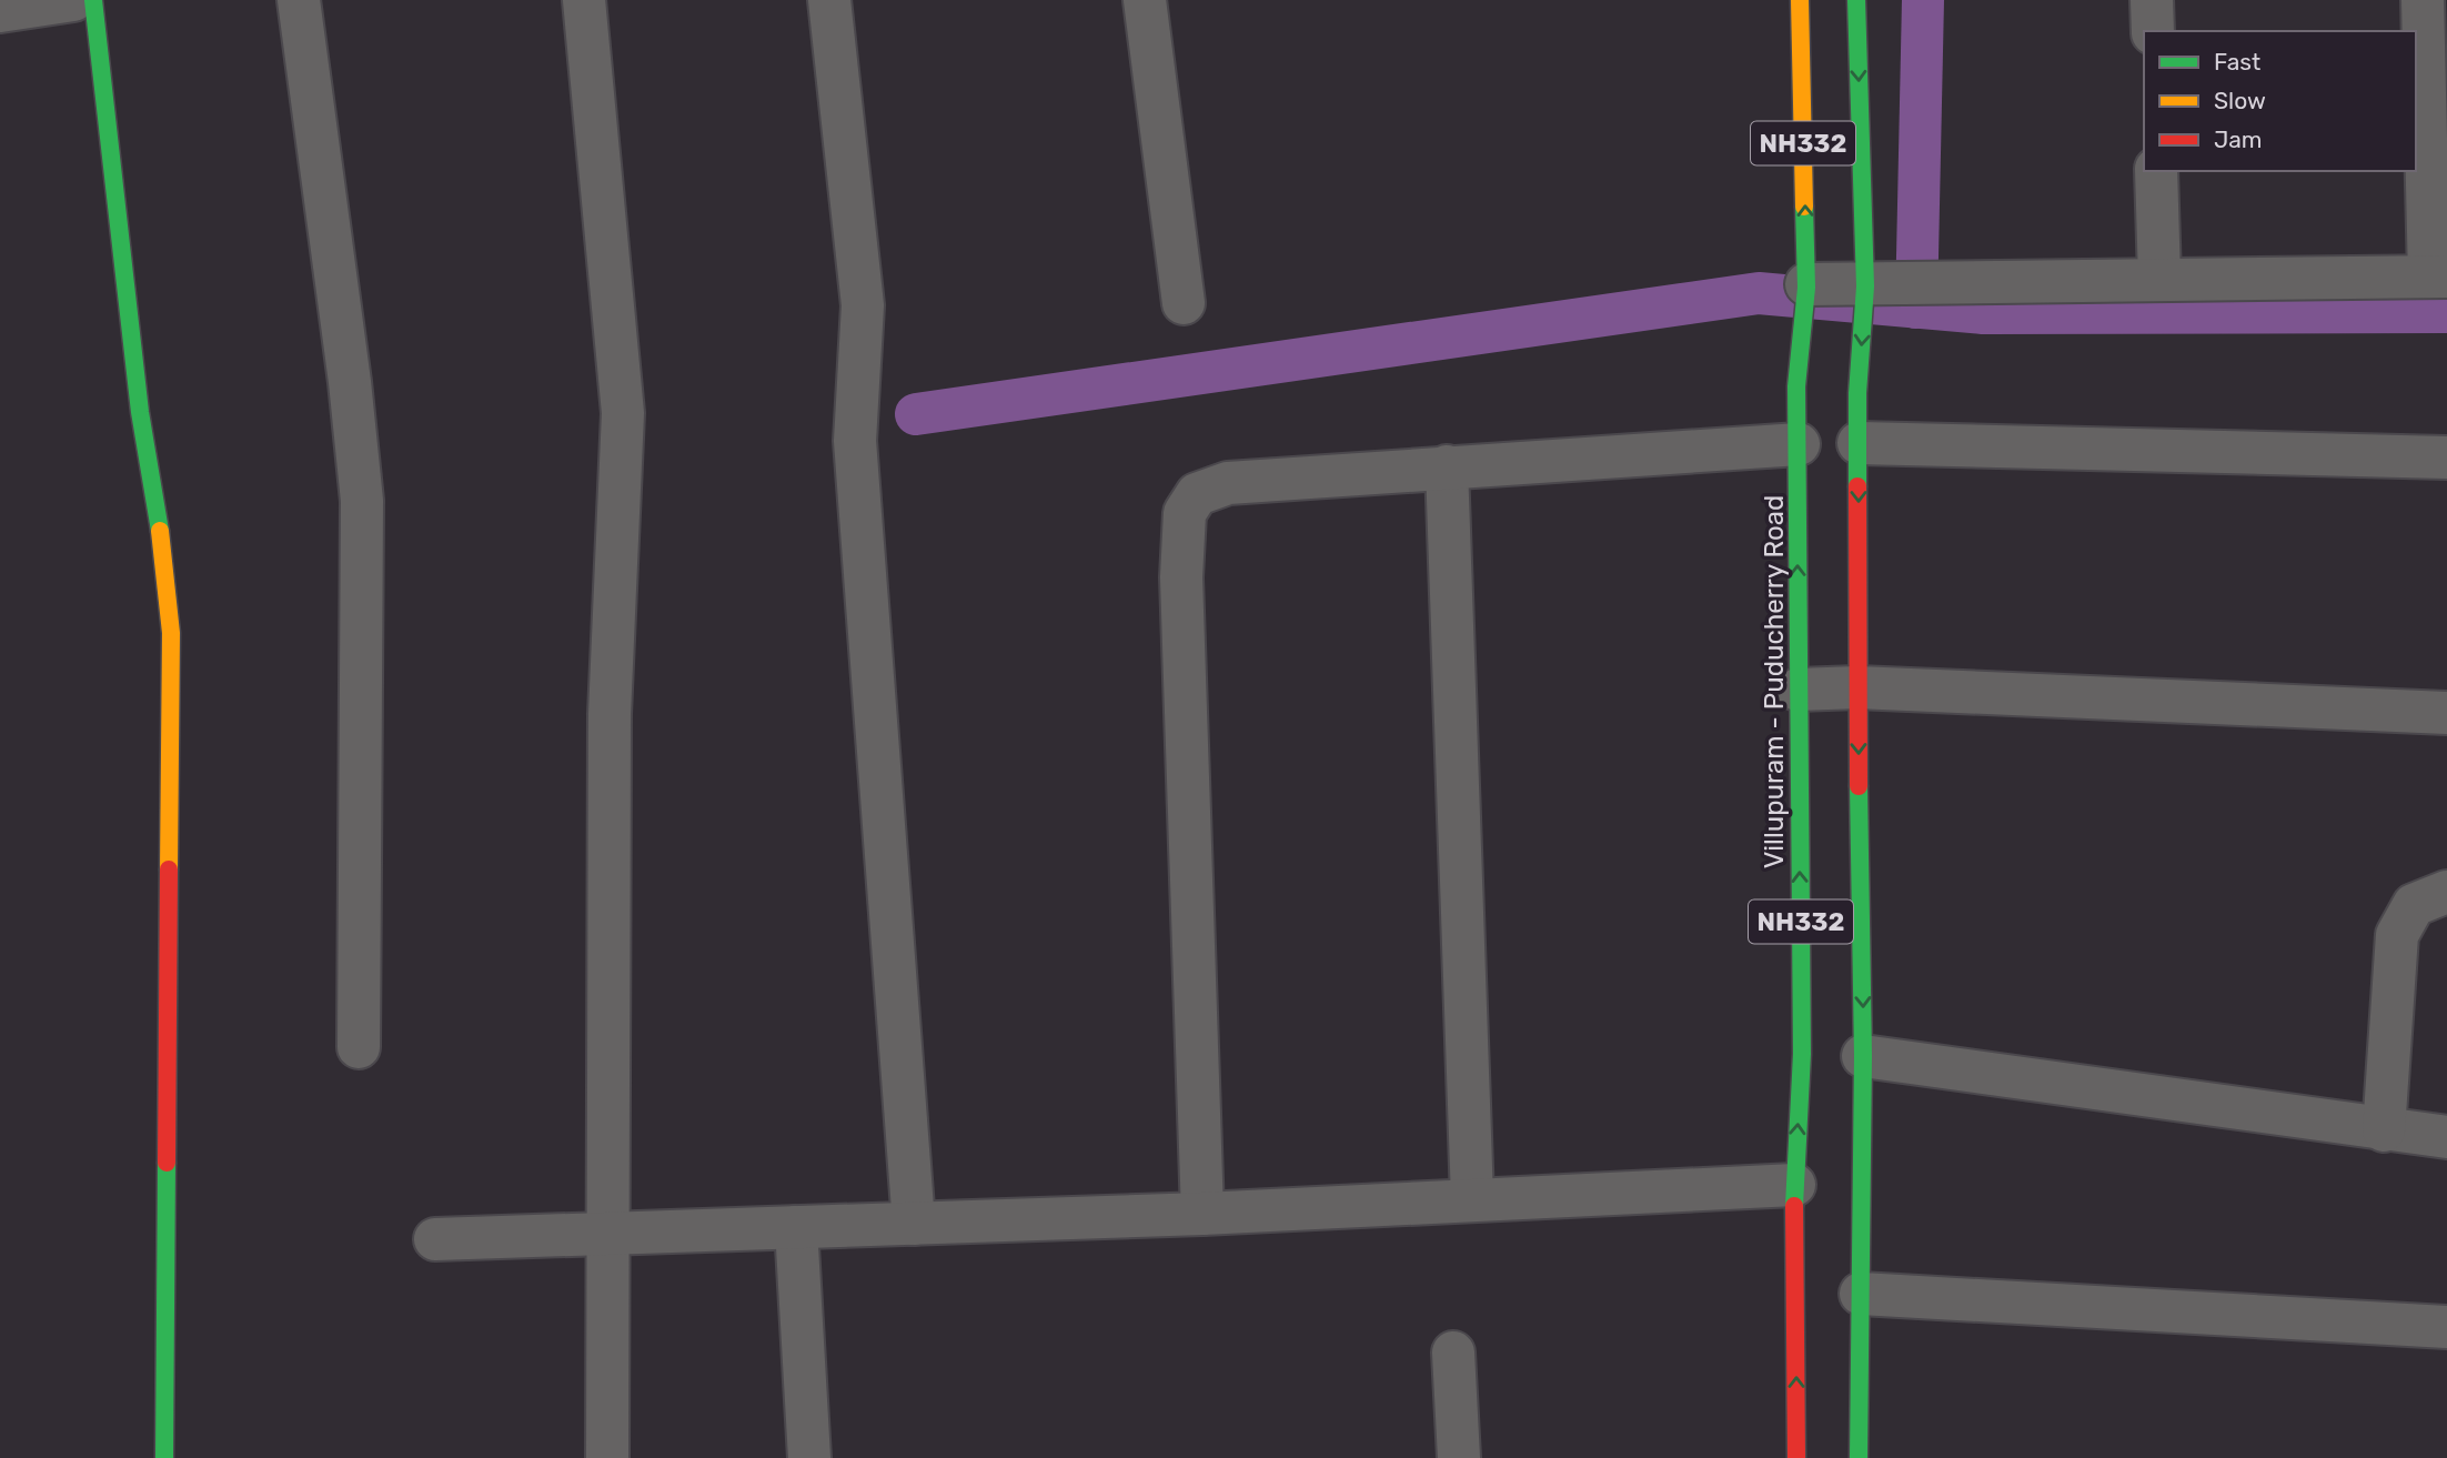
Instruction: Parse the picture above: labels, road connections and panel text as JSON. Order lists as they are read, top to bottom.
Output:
{
  "streets": {
    "main road": ["NH332", "Villupuram - Puducherry Road"]
  },
  "legend": ["Fast", "Slow", "Jam"]
}
